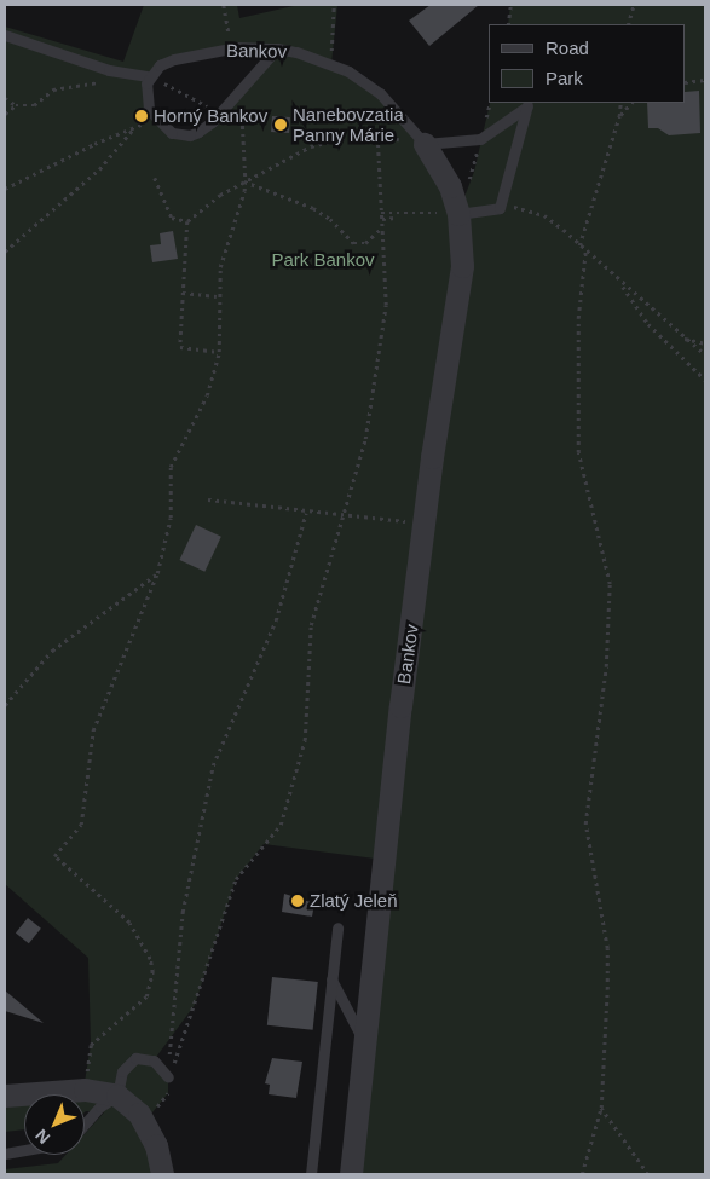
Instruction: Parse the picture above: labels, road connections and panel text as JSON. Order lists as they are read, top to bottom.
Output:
{
  "streets": {
    "street": ["Bankov"]
  },
  "parks": ["Park Bankov"],
  "places": ["Horný Bankov", "Nanebovzatia Panny Márie", "Zlatý Jeleň"],
  "legend": ["Road", "Park"],
  "north": "bottom left"
}
